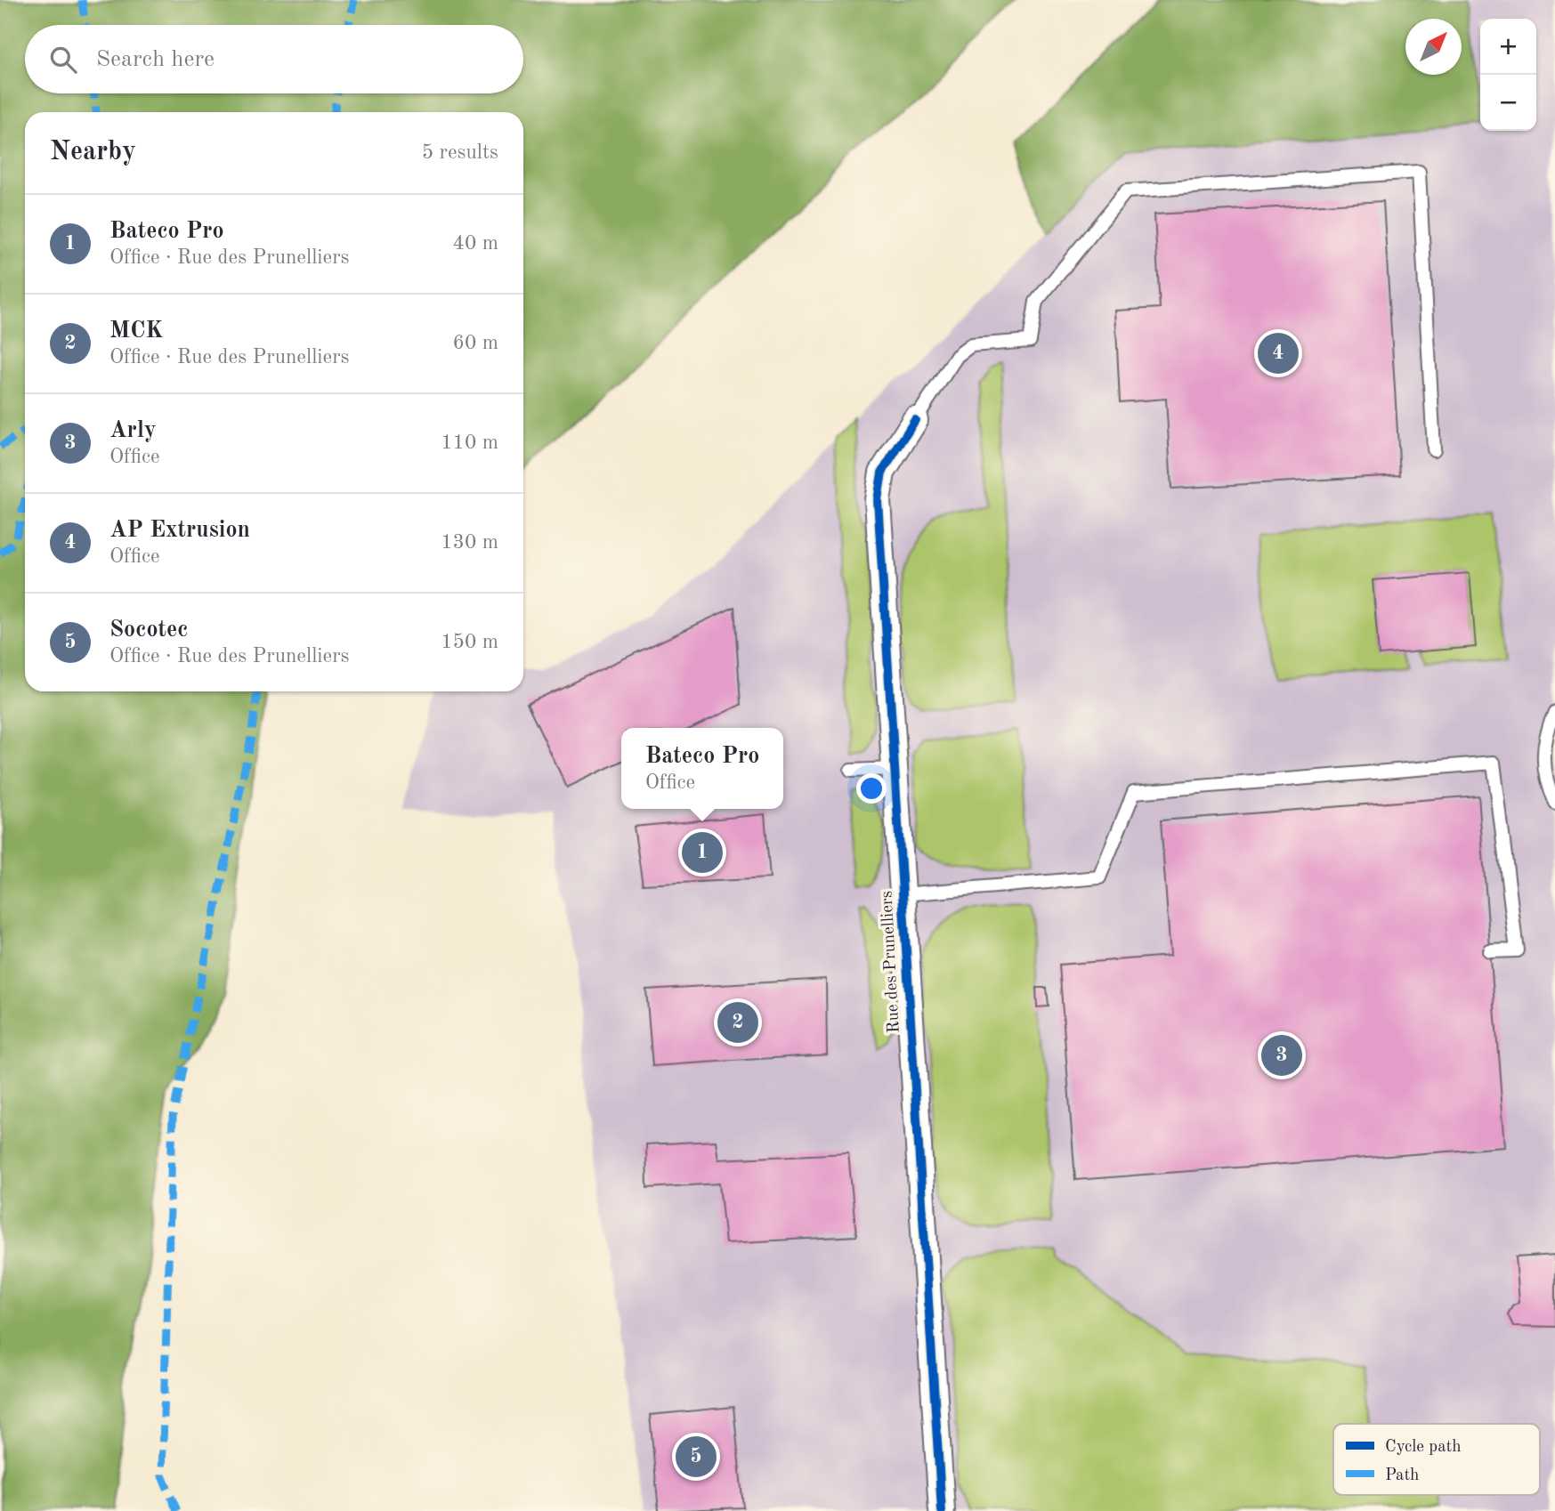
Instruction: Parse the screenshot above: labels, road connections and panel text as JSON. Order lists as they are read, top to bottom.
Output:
{
  "streets": {
    "street": ["Rue des Prunelliers"]
  },
  "legend": ["Cycle path", "Path"],
  "north": "top right",
  "page": {
    "map_buttons": ["+", "−"],
    "search": "Search here",
    "heading": ["Nearby", "5 results"],
    "list": [
      {
        "mark": "1",
        "name": "Bateco Pro",
        "note": "Office · Rue des Prunelliers",
        "value": "40 m"
      },
      {
        "mark": "2",
        "name": "MCK",
        "note": "Office · Rue des Prunelliers",
        "value": "60 m"
      },
      {
        "mark": "3",
        "name": "Arly",
        "note": "Office",
        "value": "110 m"
      },
      {
        "mark": "4",
        "name": "AP Extrusion",
        "note": "Office",
        "value": "130 m"
      },
      {
        "mark": "5",
        "name": "Socotec",
        "note": "Office · Rue des Prunelliers",
        "value": "150 m"
      }
    ],
    "pins": [
      "4",
      "1",
      "2",
      "3",
      "5"
    ],
    "popup": ["Bateco Pro", "Office"]
  }
}
